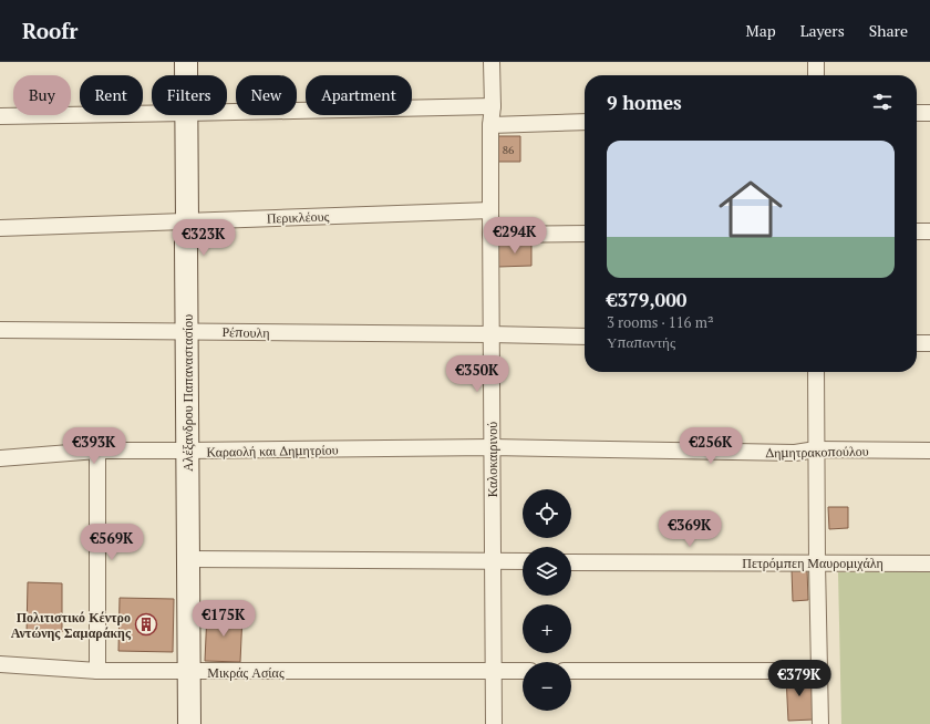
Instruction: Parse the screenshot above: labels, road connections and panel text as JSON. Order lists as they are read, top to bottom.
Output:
{
  "streets": {
    "street": [
      "Περικλέους",
      "Ρέπουλη",
      "Αλέξανδρου Παπαναστασίου",
      "Καραολή και Δημητρίου",
      "Δημητρακοπούλου",
      "Καλοκαιρινού",
      "Πετρόμπεη Μαυρομιχάλη",
      "Μικράς Ασίας"
    ]
  },
  "crossings": [
    ["Περικλέους", "Αλέξανδρου Παπαναστασίου"],
    ["Περικλέους", "Καλοκαιρινού"],
    ["Ρέπουλη", "Αλέξανδρου Παπαναστασίου"],
    ["Ρέπουλη", "Καλοκαιρινού"],
    ["Αλέξανδρου Παπαναστασίου", "Καραολή και Δημητρίου"],
    ["Αλέξανδρου Παπαναστασίου", "Μικράς Ασίας"],
    ["Καραολή και Δημητρίου", "Δημητρακοπούλου"],
    ["Καραολή και Δημητρίου", "Καλοκαιρινού"],
    ["Δημητρακοπούλου", "Καλοκαιρινού"],
    ["Καλοκαιρινού", "Μικράς Ασίας"]
  ],
  "places": {
    "building": ["Πολιτιστικό Κέντρο Αντώνης Σαμαράκης"]
  },
  "house_numbers": ["86"],
  "page": {
    "header": "Roofr",
    "nav": ["Map", "Layers", "Share"],
    "chip": [
      "Buy",
      "Rent",
      "Filters",
      "New",
      "Apartment"
    ],
    "heading": "9 homes",
    "list": [
      {
        "name": "€379,000",
        "note": "3 rooms · 116 m² · Υπαπαντής"
      }
    ],
    "price": [
      "€294K",
      "€323K",
      "€350K",
      "€393K",
      "€256K",
      "€369K",
      "€569K",
      "€175K",
      "€379K"
    ],
    "map_buttons": ["+", "−"]
  }
}
